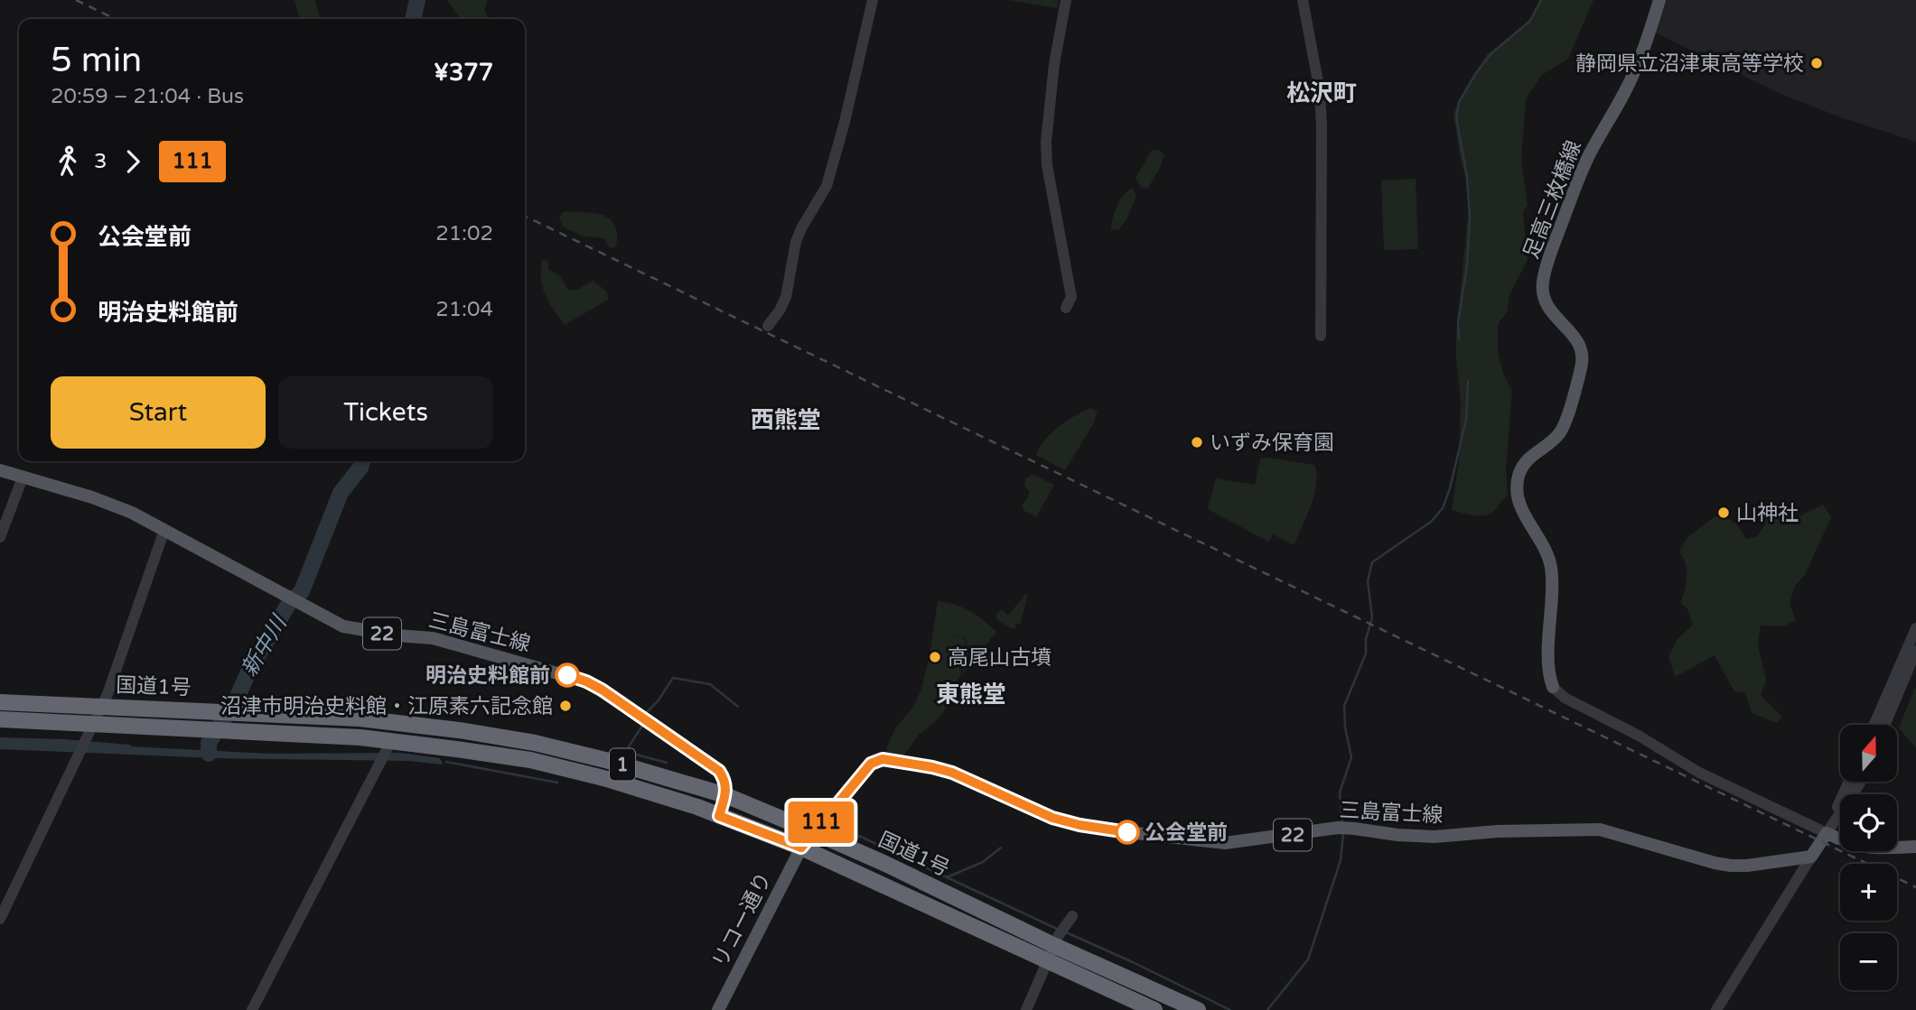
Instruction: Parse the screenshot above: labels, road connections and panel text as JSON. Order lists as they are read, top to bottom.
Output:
{
  "streets": {
    "highway": ["国道1号", "1"],
    "main road": [
      "足高三枚橋線",
      "三島富士線",
      "22",
      "リコー通り"
    ]
  },
  "crossings": [
    ["三島富士線", "国道1号"],
    ["三島富士線", "リコー通り"],
    ["国道1号", "リコー通り"]
  ],
  "districts": ["松沢町", "西熊堂", "東熊堂"],
  "water": ["新中川"],
  "places": [
    "静岡県立沼津東高等学校",
    "いずみ保育園",
    "山神社",
    "高尾山古墳",
    "明治史料館前",
    "沼津市明治史料館・江原素六記念館",
    "公会堂前"
  ],
  "lines": ["bus line 111"],
  "north": "top",
  "page": {
    "on_map": "111",
    "heading": ["5 min", "20:59 – 21:04 · Bus", "¥377"],
    "legs": ["3", "111"],
    "list": [
      {
        "name": "公会堂前",
        "value": "21:02"
      },
      {
        "name": "明治史料館前",
        "value": "21:04"
      }
    ],
    "buttons": ["Start", "Tickets"],
    "map_buttons": ["+", "−"]
  }
}
